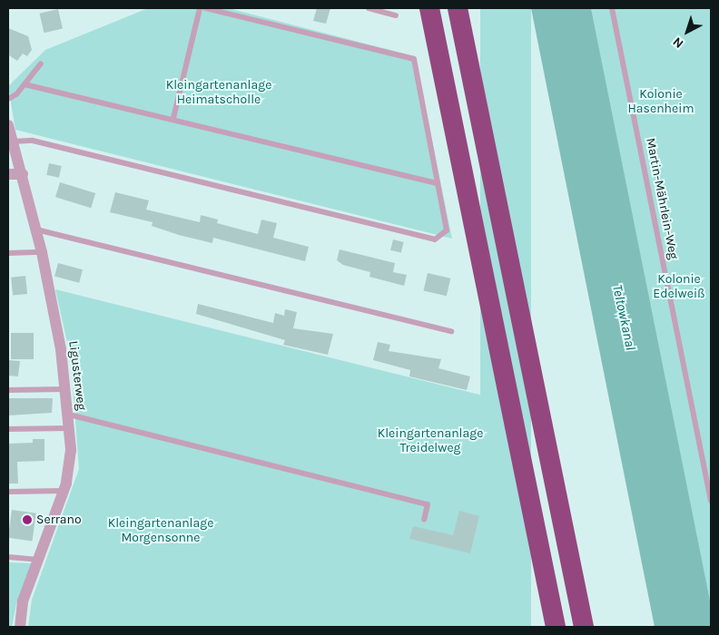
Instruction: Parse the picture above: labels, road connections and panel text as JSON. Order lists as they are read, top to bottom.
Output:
{
  "streets": {
    "street": ["Ligusterweg"],
    "lane": ["Martin-Mährlein-Weg"]
  },
  "water": ["Teltowkanal"],
  "parks": [
    "Kleingartenanlage Heimatscholle",
    "Kolonie Hasenheim",
    "Kolonie Edelweiß",
    "Kleingartenanlage Treidelweg",
    "Kleingartenanlage Morgensonne"
  ],
  "places": ["Serrano"],
  "north": "bottom left"
}
